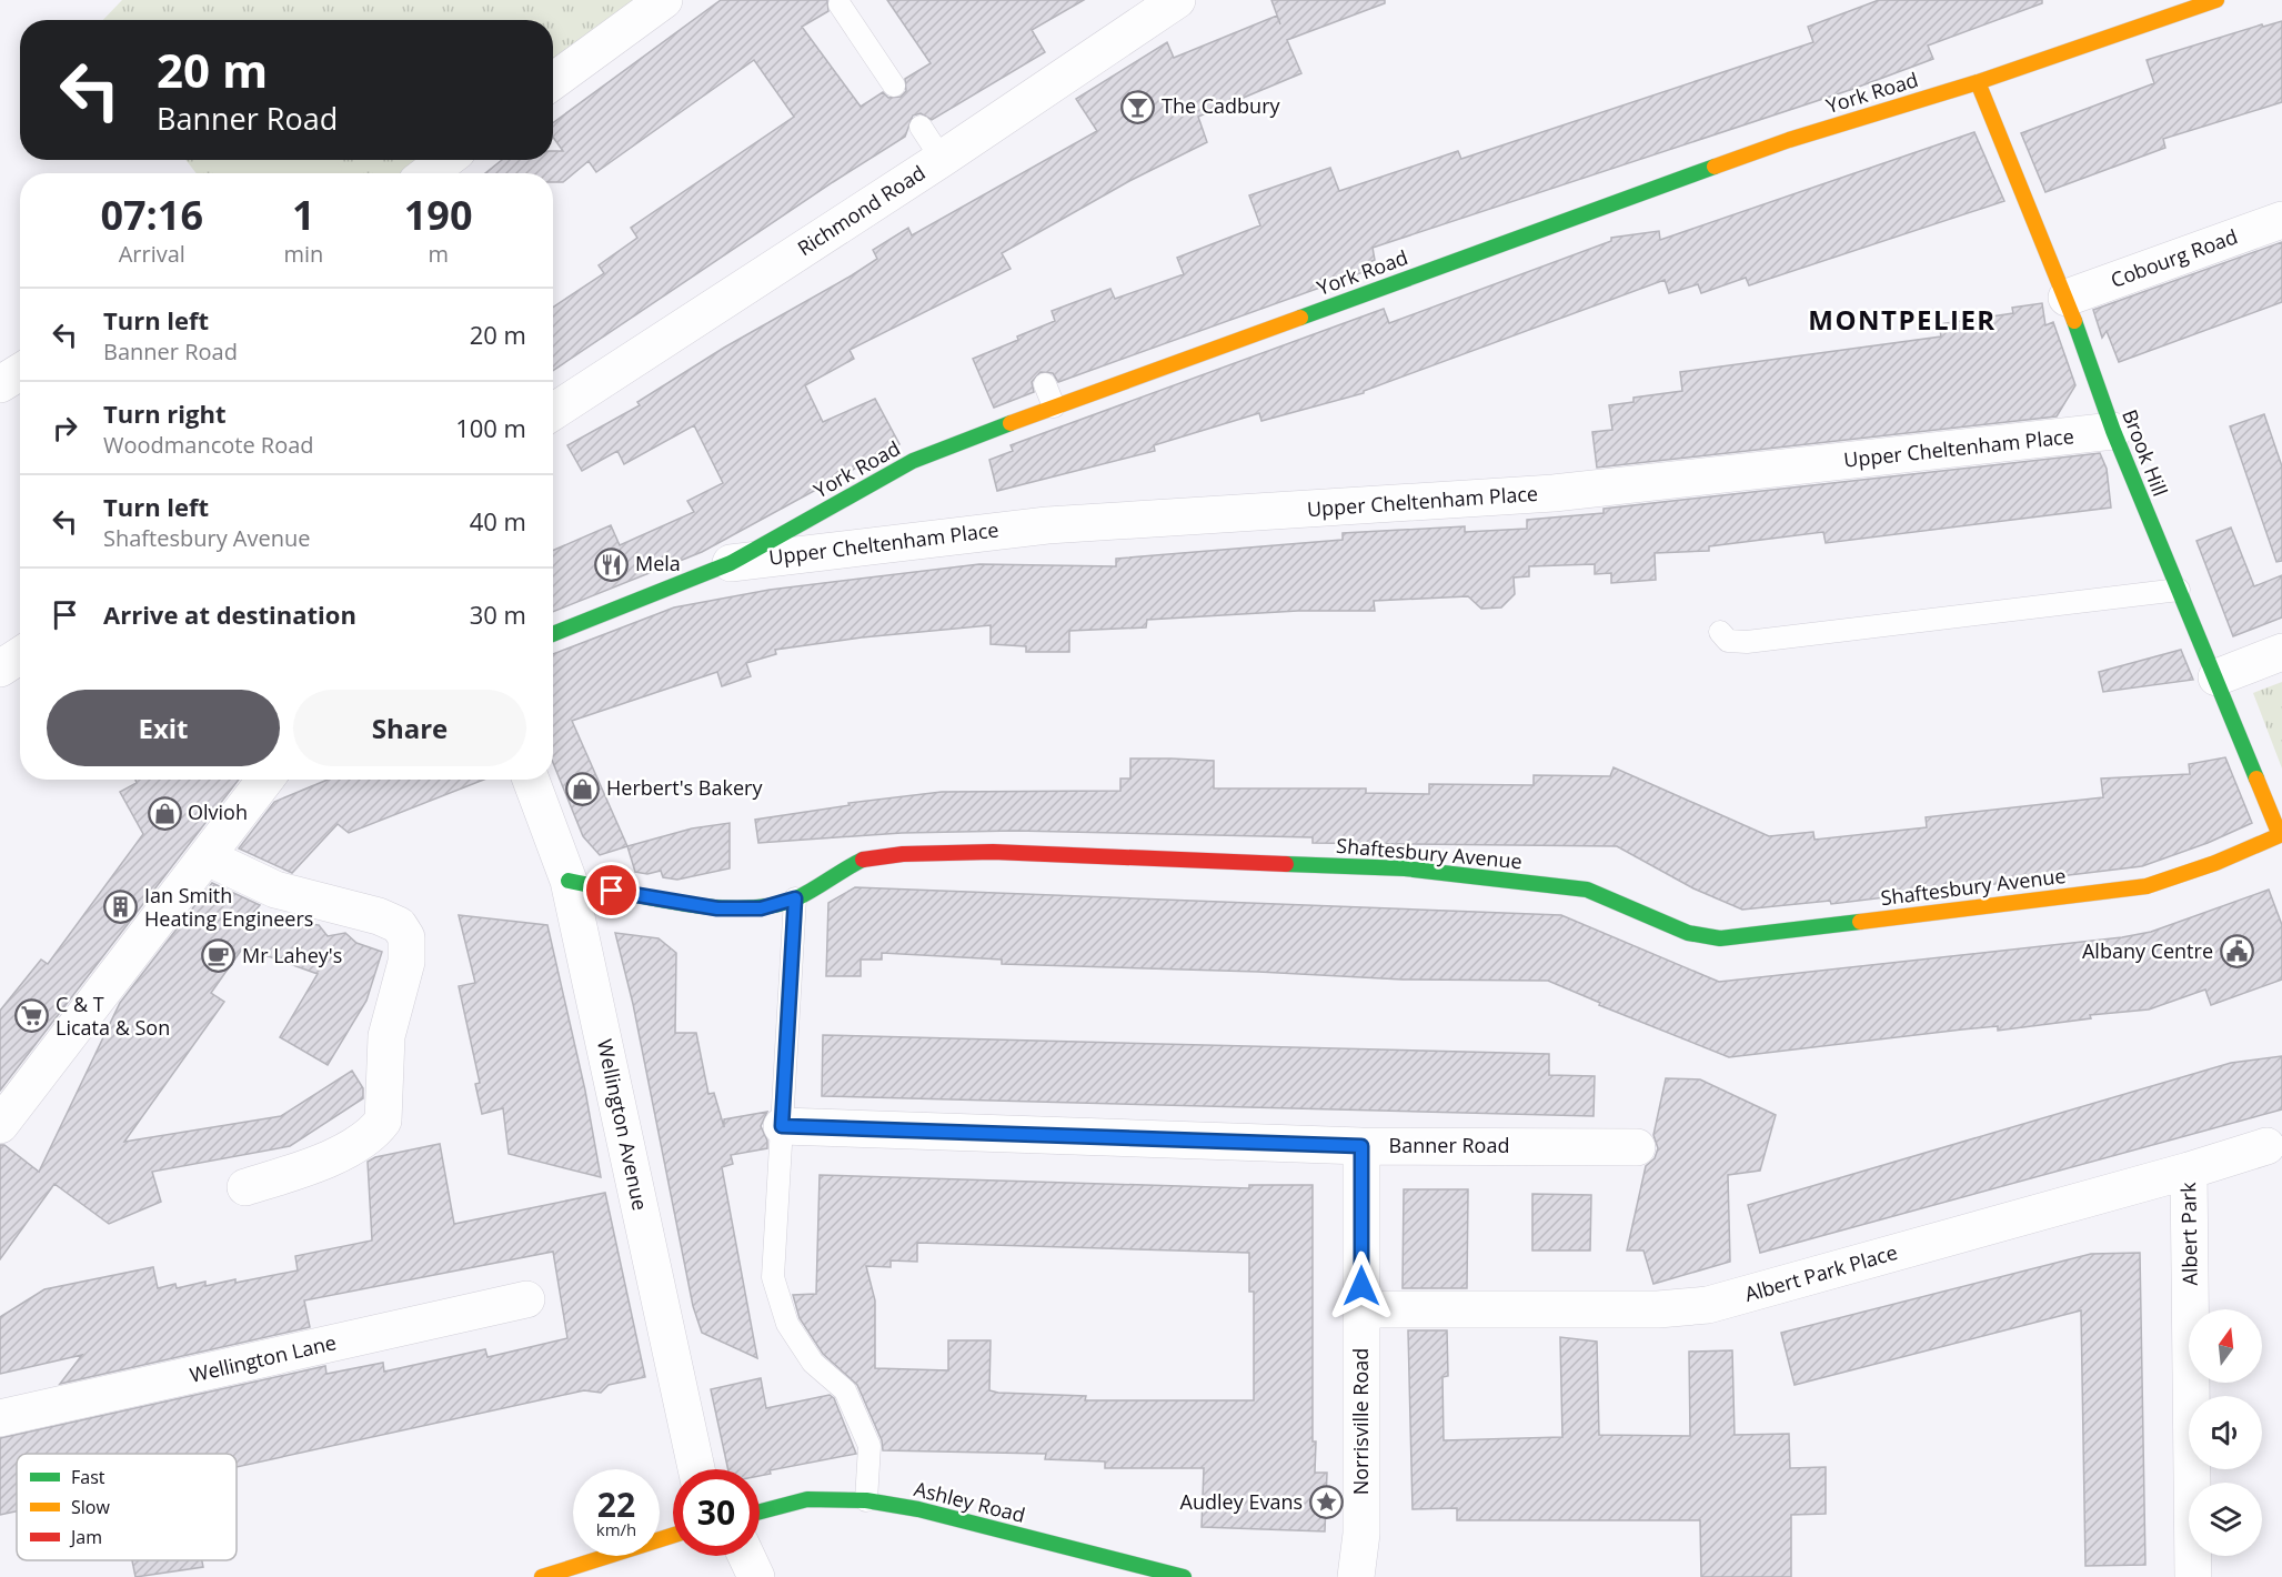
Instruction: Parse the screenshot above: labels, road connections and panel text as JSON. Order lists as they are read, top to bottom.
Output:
{
  "streets": {
    "street": [
      "York Road",
      "Richmond Road",
      "Cobourg Road",
      "Upper Cheltenham Place",
      "Brook Hill",
      "Shaftesbury Avenue",
      "Wellington Avenue",
      "Banner Road",
      "Albert Park",
      "Albert Park Place",
      "Wellington Lane",
      "Norrisville Road",
      "Ashley Road"
    ]
  },
  "crossings": [
    ["York Road", "Upper Cheltenham Place"],
    ["York Road", "Brook Hill"],
    ["Cobourg Road", "Brook Hill"],
    ["Upper Cheltenham Place", "Brook Hill"],
    ["Brook Hill", "Shaftesbury Avenue"],
    ["Shaftesbury Avenue", "Wellington Avenue"],
    ["Banner Road", "Norrisville Road"],
    ["Albert Park", "Albert Park Place"],
    ["Albert Park Place", "Norrisville Road"]
  ],
  "districts": ["MONTPELIER"],
  "places": {
    "bar": ["The Cadbury"],
    "restaurant": ["Mela"],
    "shop": ["Herbert's Bakery", "Olvioh"],
    "building": ["Ian Smith Heating Engineers"],
    "public building": ["Albany Centre"],
    "cafe": ["Mr Lahey's"],
    "supermarket": ["C & T Licata & Son"],
    "place": ["Audley Evans"]
  },
  "legend": ["Fast", "Slow", "Jam"],
  "north": "top",
  "page": {
    "turn": ["20 m", "Banner Road"],
    "eta": [
      "07:16",
      "Arrival",
      "1",
      "min",
      "190",
      "m"
    ],
    "list": [
      {
        "name": "Turn left",
        "note": "Banner Road",
        "value": "20 m"
      },
      {
        "name": "Turn right",
        "note": "Woodmancote Road",
        "value": "100 m"
      },
      {
        "name": "Turn left",
        "note": "Shaftesbury Avenue",
        "value": "40 m"
      },
      {
        "name": "Arrive at destination",
        "value": "30 m"
      }
    ],
    "buttons": ["Exit", "Share"],
    "speed": "22 km/h",
    "limit": "30"
  }
}
